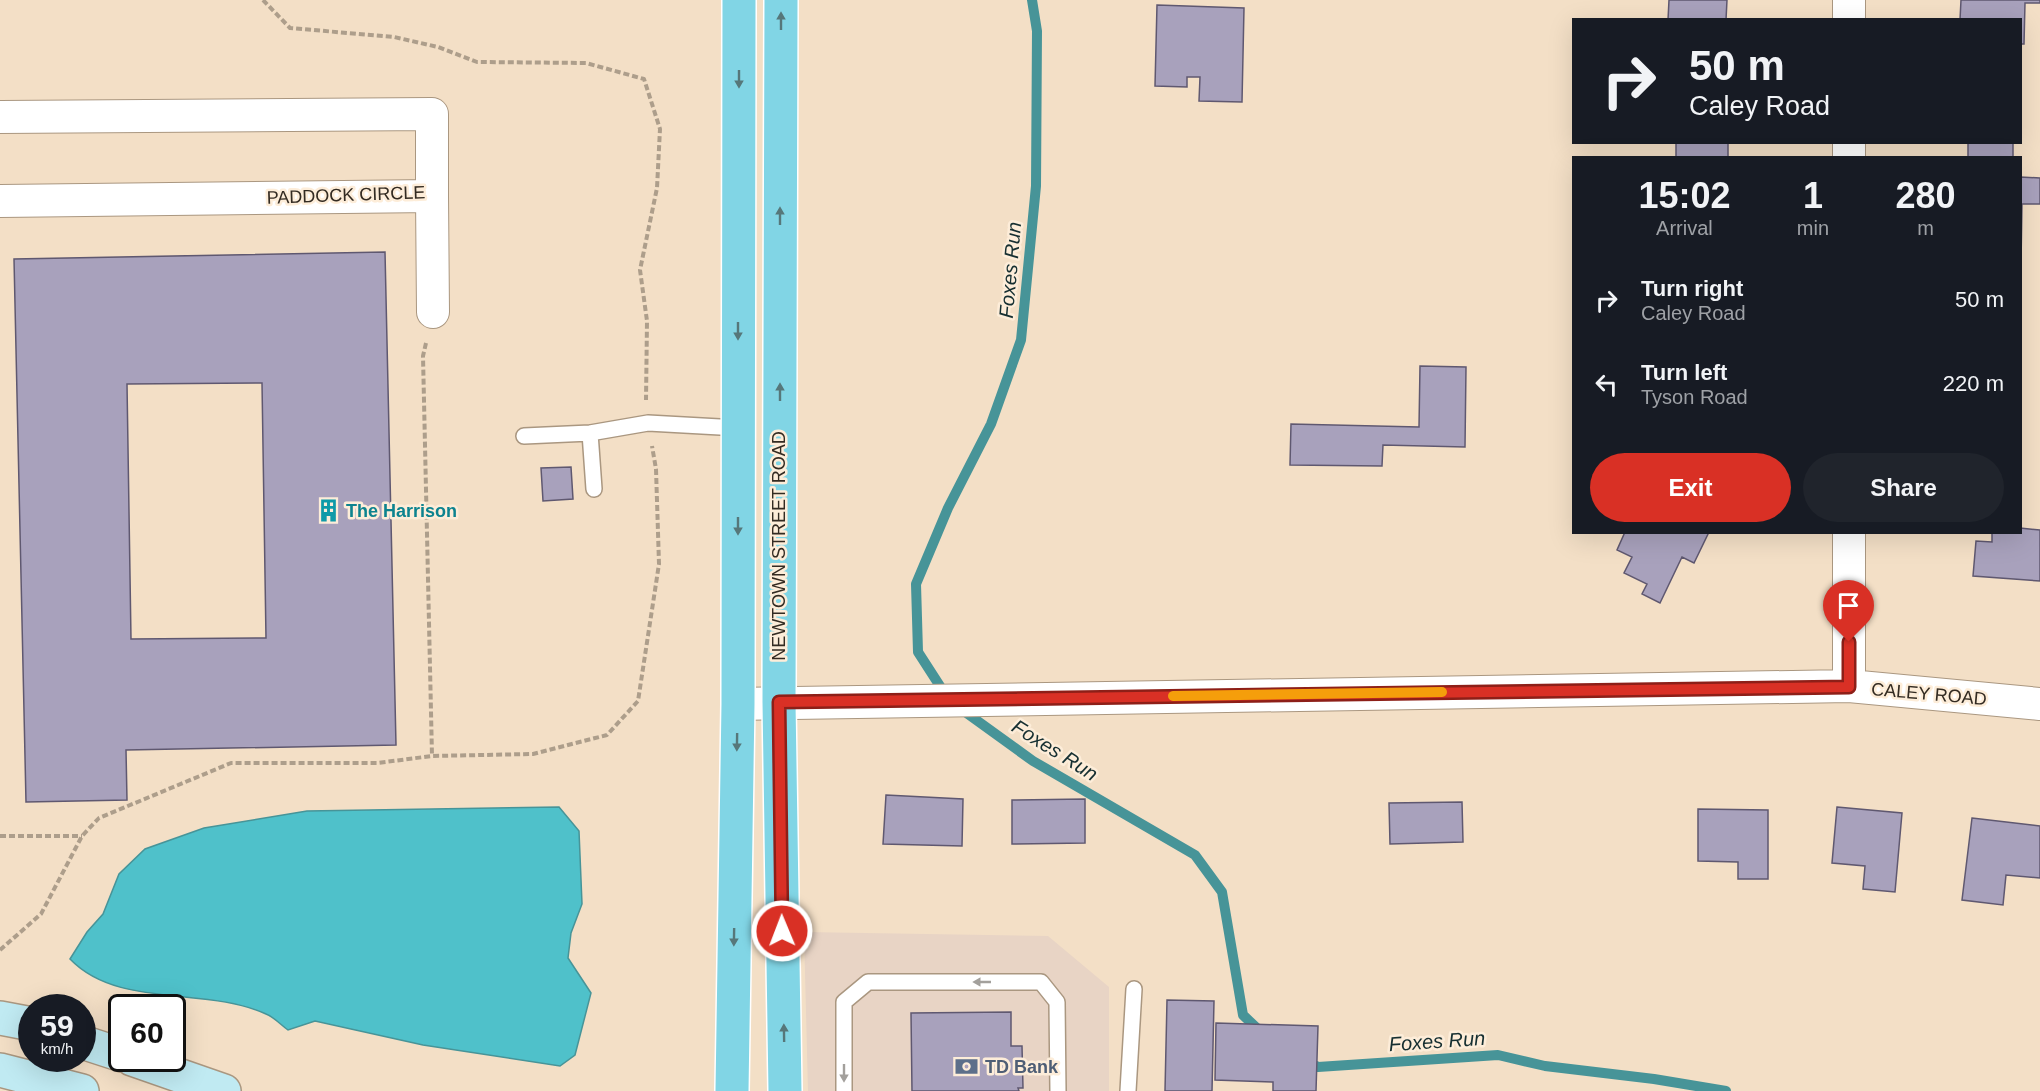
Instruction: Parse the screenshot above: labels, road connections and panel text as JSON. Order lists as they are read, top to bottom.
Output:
{
  "streets": {
    "main road": ["NEWTOWN STREET ROAD"],
    "street": ["PADDOCK CIRCLE", "CALEY ROAD"]
  },
  "crossings": [
    ["NEWTOWN STREET ROAD", "CALEY ROAD"]
  ],
  "water": ["Foxes Run"],
  "places": {
    "building": ["The Harrison"],
    "bank": ["TD Bank"]
  },
  "page": {
    "turn": ["50 m", "Caley Road"],
    "eta": [
      "15:02",
      "Arrival",
      "1",
      "min",
      "280",
      "m"
    ],
    "list": [
      {
        "name": "Turn right",
        "note": "Caley Road",
        "value": "50 m"
      },
      {
        "name": "Turn left",
        "note": "Tyson Road",
        "value": "220 m"
      }
    ],
    "buttons": ["Exit", "Share"],
    "speed": "59 km/h",
    "limit": "60"
  }
}
